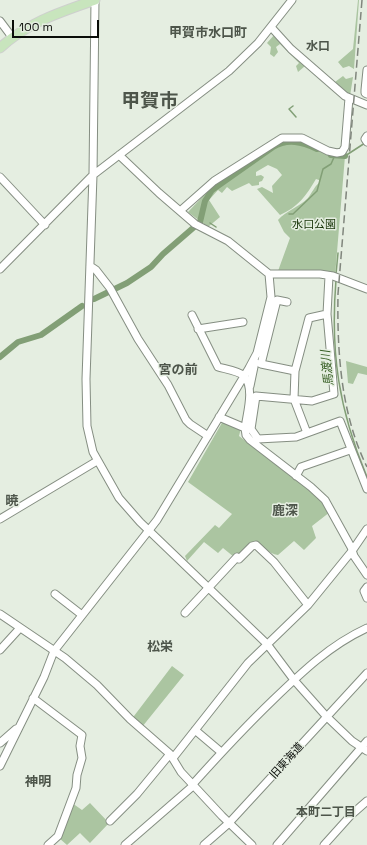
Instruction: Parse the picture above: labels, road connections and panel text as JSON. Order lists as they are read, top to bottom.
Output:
{
  "streets": {
    "street": ["旧東海道"]
  },
  "districts": [
    "甲賀市水口町",
    "水口",
    "甲賀市",
    "宮の前",
    "暁",
    "鹿深",
    "松栄",
    "神明",
    "本町二丁目"
  ],
  "water": ["馬渡川"],
  "parks": ["水口公園"],
  "scale_bar": "100 m"
}
